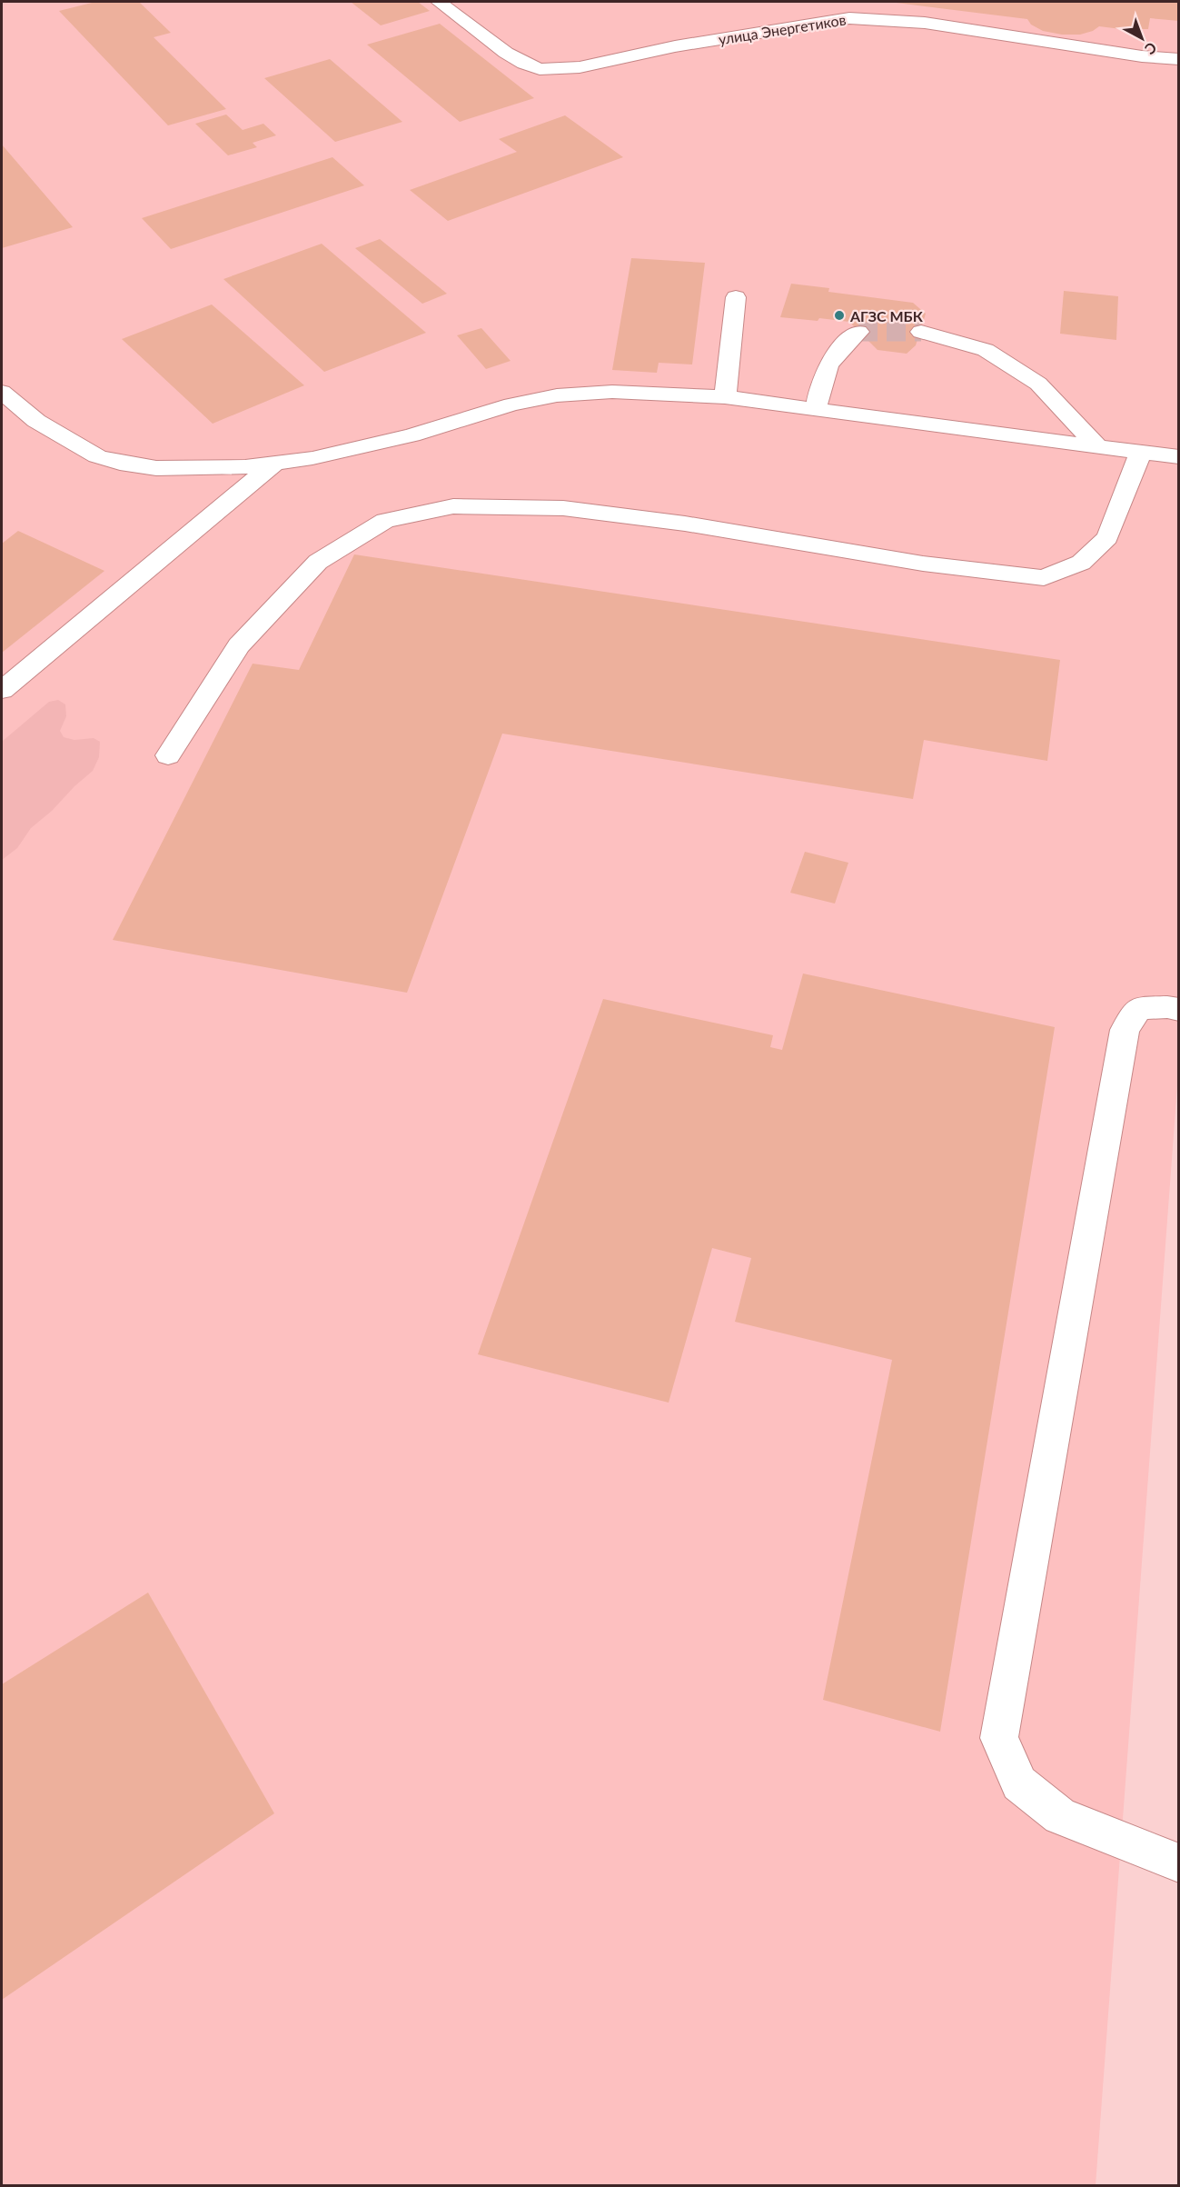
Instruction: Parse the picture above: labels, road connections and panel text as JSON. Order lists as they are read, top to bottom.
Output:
{
  "streets": {
    "lane": ["улица Энергетиков"]
  },
  "places": ["АГЗС МБК"],
  "north": "bottom right"
}
